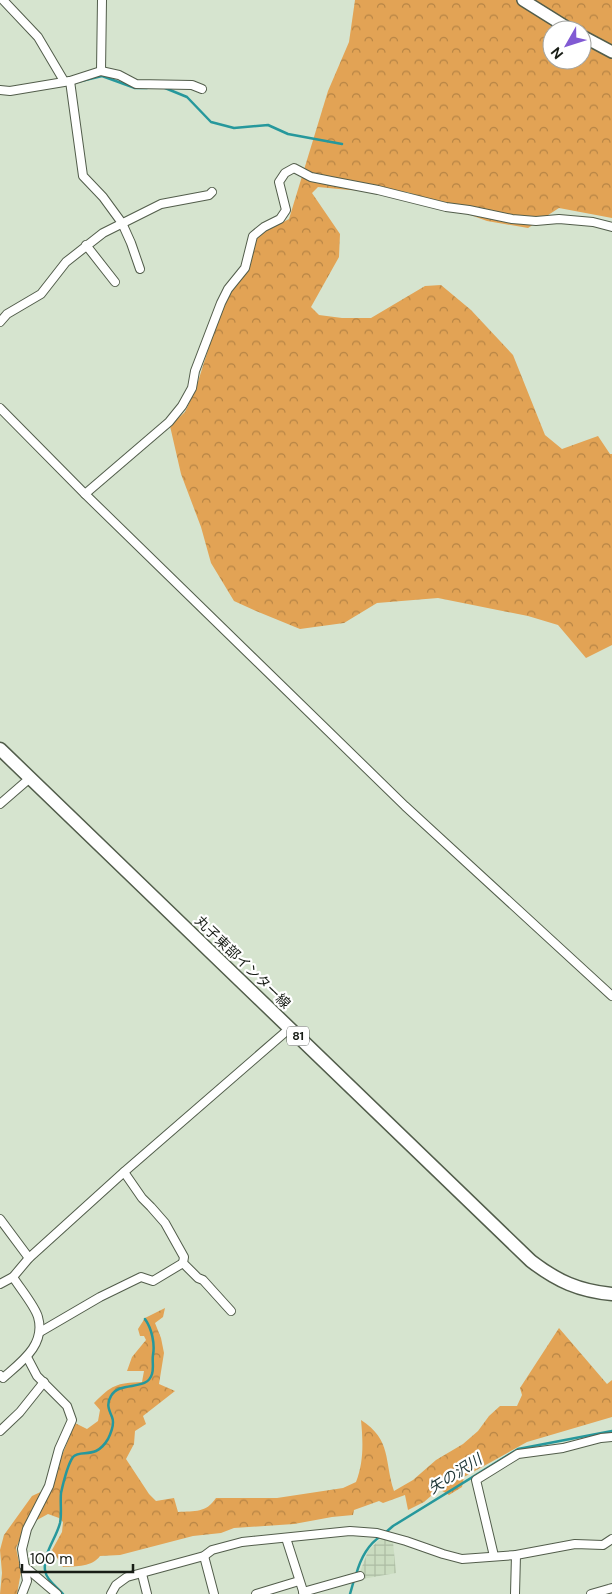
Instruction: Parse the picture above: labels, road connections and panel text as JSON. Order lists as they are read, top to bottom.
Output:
{
  "streets": {
    "main road": ["丸子東部インター線", "81"]
  },
  "water": ["矢の沢川"],
  "scale_bar": "100 m",
  "north": "bottom left"
}
